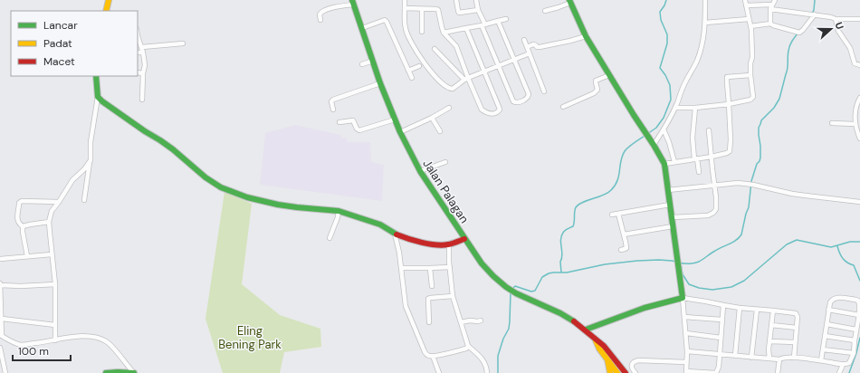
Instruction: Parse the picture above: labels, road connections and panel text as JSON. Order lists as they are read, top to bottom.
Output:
{
  "streets": {
    "main road": ["Jalan Palagan"]
  },
  "parks": ["Eling Bening Park"],
  "legend": ["Lancar", "Padat", "Macet"],
  "scale_bar": "100 m",
  "north": "right"
}
